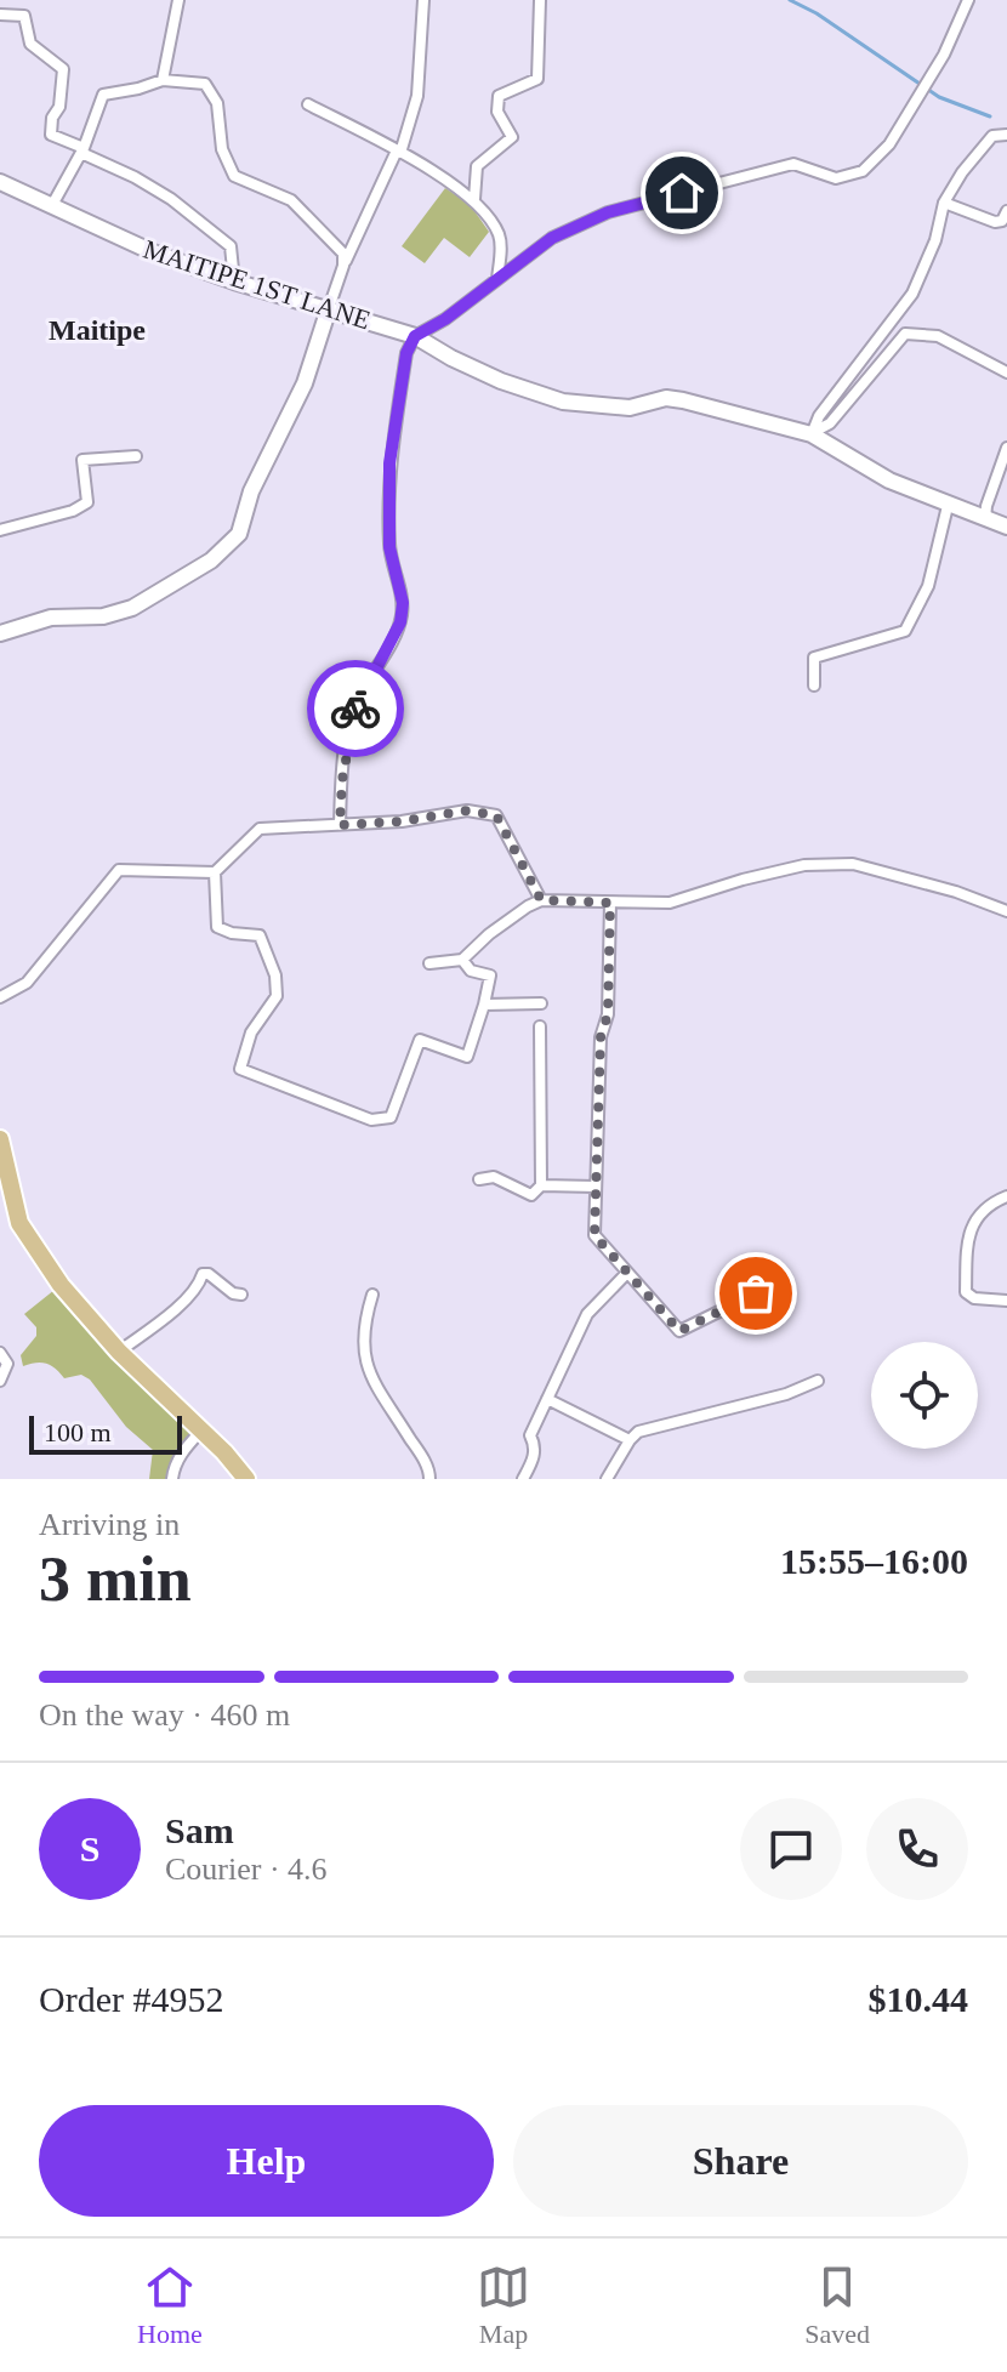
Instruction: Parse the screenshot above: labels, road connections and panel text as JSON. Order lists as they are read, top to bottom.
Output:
{
  "streets": {
    "street": ["MAITIPE 1ST LANE"]
  },
  "districts": ["Maitipe"],
  "scale_bar": "100 m",
  "page": {
    "scale": "100 m",
    "heading": ["3 min", "Arriving in", "15:55–16:00"],
    "panel": [
      "Sam",
      "Courier · 4.6",
      "Order #4952",
      "$10.44"
    ],
    "bar": "On the way · 460 m",
    "round": "S",
    "buttons": ["Help", "Share"],
    "tabs": ["Home", "Map", "Saved"]
  }
}
